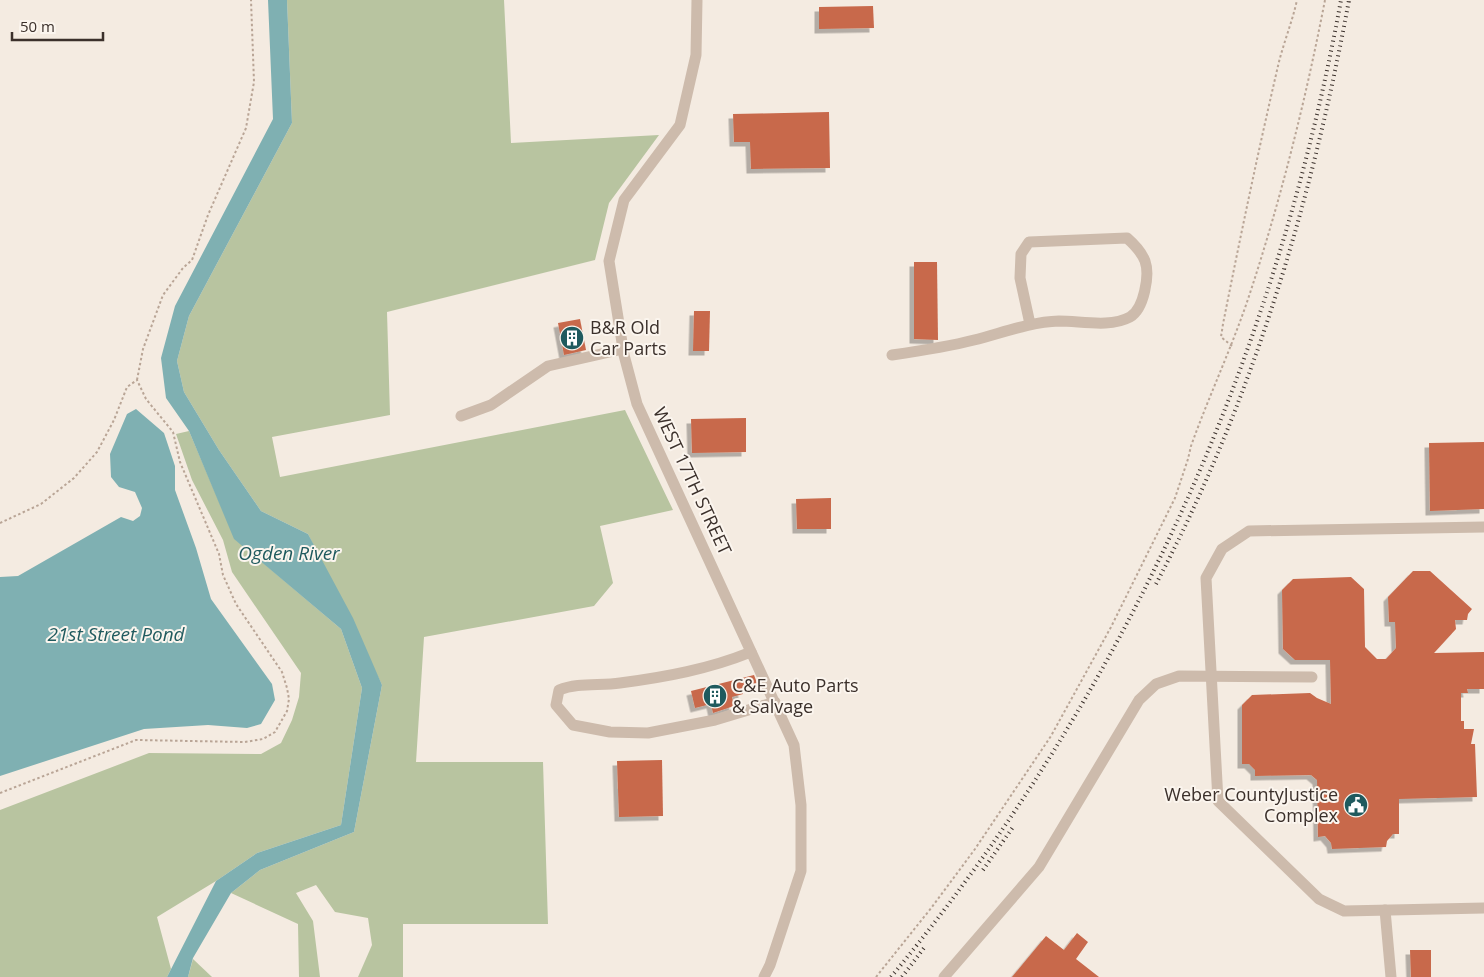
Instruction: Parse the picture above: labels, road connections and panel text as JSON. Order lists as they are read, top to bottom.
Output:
{
  "streets": {
    "street": ["WEST 17TH STREET"]
  },
  "water": ["Ogden River", "21st Street Pond"],
  "places": {
    "building": ["B&R Old Car Parts", "C&E Auto Parts & Salvage"],
    "public building": ["Weber CountyJustice Complex"]
  },
  "scale_bar": "50 m"
}
